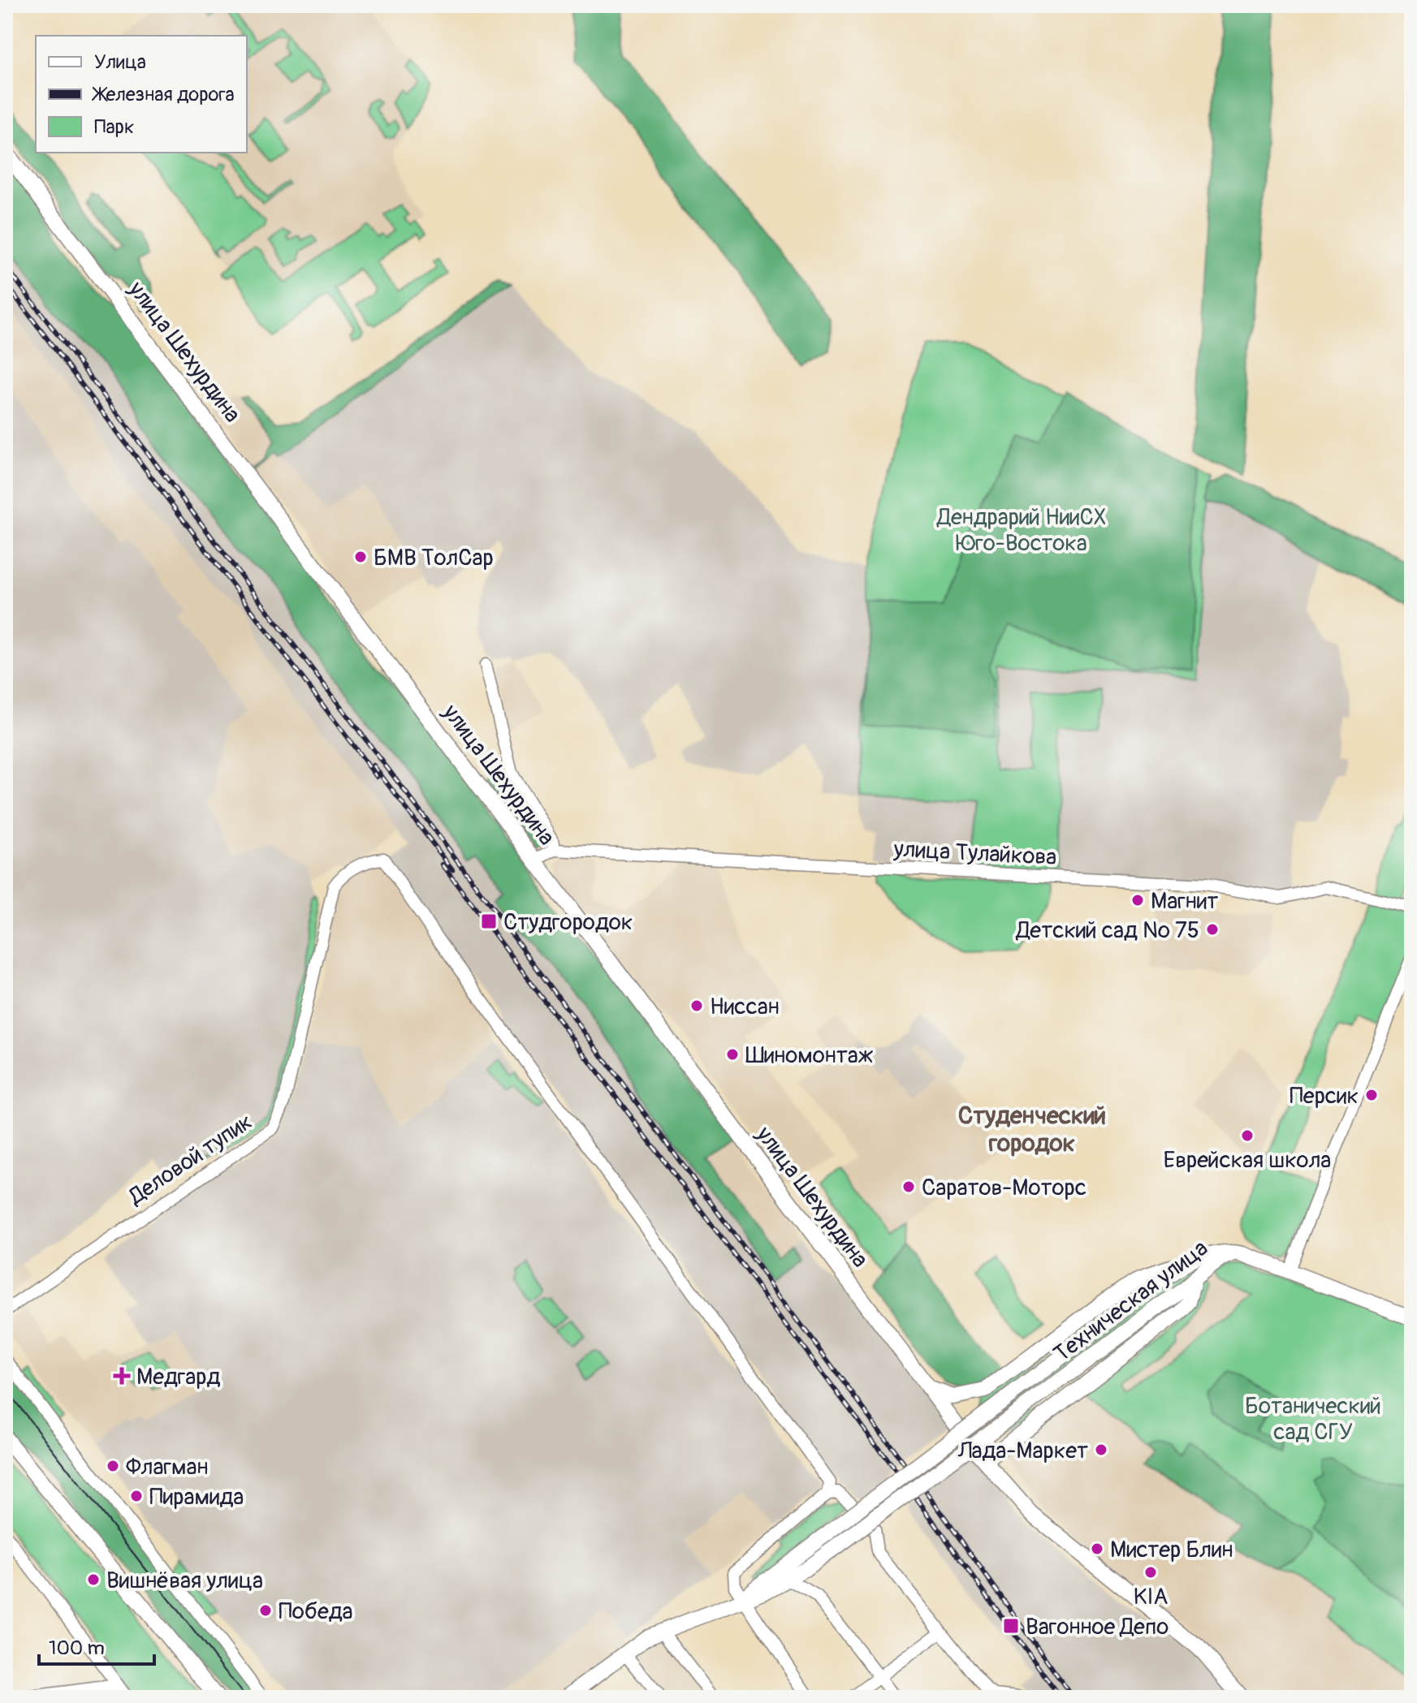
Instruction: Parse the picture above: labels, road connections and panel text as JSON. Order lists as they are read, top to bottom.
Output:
{
  "streets": {
    "main road": ["улица Шехурдина", "Техническая улица"],
    "street": ["улица Тулайкова", "Деловой тупик"]
  },
  "districts": ["Студенческий городок"],
  "parks": ["Дендрарий НииСХ Юго-Востока", "Ботанический сад СГУ"],
  "places": {
    "other": [
      "БМВ ТолСар",
      "Магнит",
      "Детский сад № 75",
      "Ниссан",
      "Шиномонтаж",
      "Персик",
      "Еврейская школа",
      "Саратов-Моторс",
      "Лада-Маркет",
      "Флагман",
      "Пирамида",
      "Мистер Блин",
      "KIA",
      "Вишнёвая улица",
      "Победа"
    ],
    "transit": ["Студгородок", "Вагонное Депо"],
    "health": ["Медгард"]
  },
  "legend": ["Улица", "Железная дорога", "Парк"],
  "scale_bar": "100 m"
}
